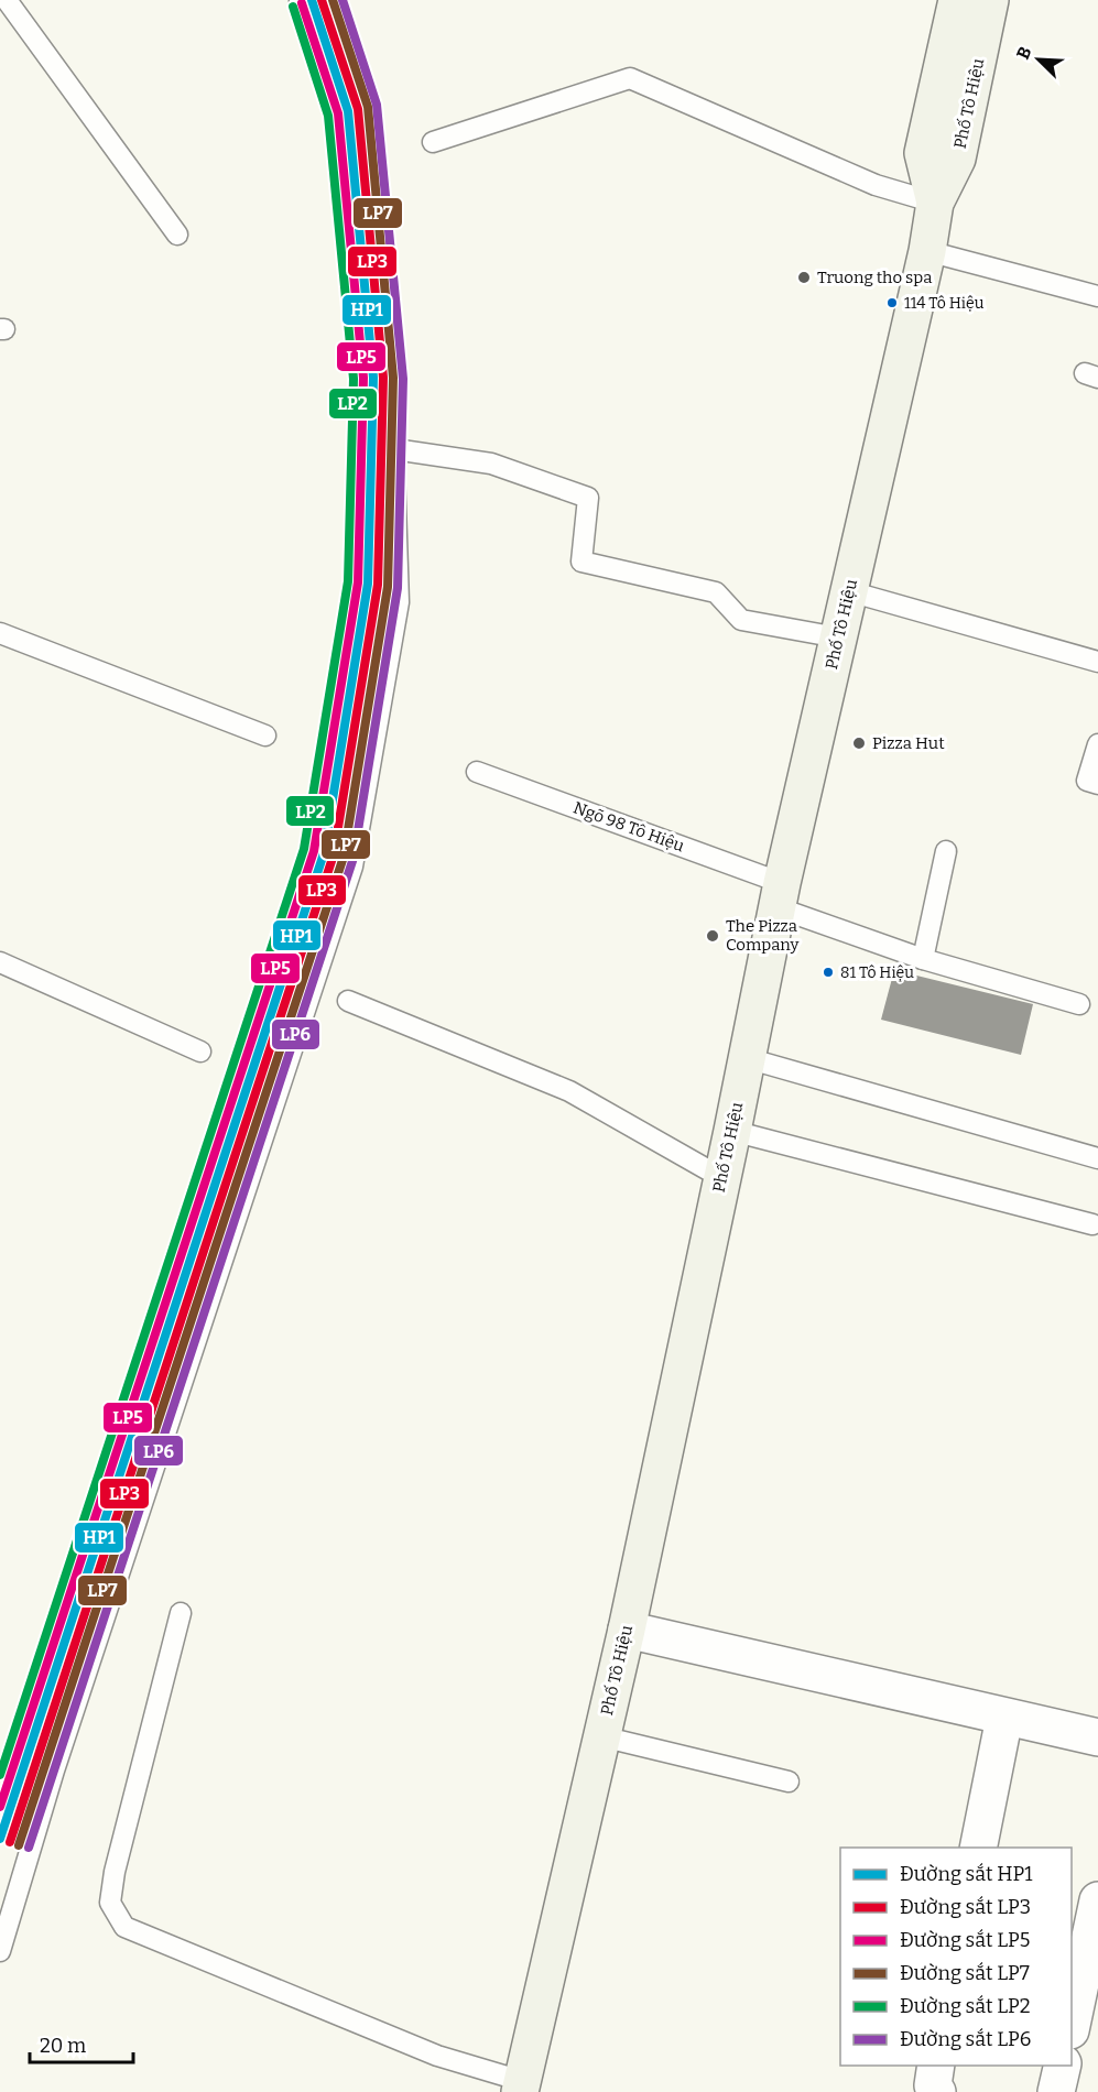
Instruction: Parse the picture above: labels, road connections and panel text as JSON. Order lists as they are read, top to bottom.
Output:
{
  "streets": {
    "main road": ["Phố Tô Hiệu"],
    "lane": ["Ngõ 98 Tô Hiệu"]
  },
  "crossings": [
    ["Phố Tô Hiệu", "Ngõ 98 Tô Hiệu"]
  ],
  "places": [
    "Truong tho spa",
    "114 Tô Hiệu",
    "Pizza Hut",
    "The Pizza Company",
    "81 Tô Hiệu"
  ],
  "lines": [
    "rail line HP1",
    "rail line LP3",
    "rail line LP7",
    "rail line LP6",
    "rail line LP5",
    "rail line LP2"
  ],
  "legend": [
    "Đường sắt HP1",
    "Đường sắt LP3",
    "Đường sắt LP5",
    "Đường sắt LP7",
    "Đường sắt LP2",
    "Đường sắt LP6"
  ],
  "scale_bar": "20 m",
  "north": "top left"
}
